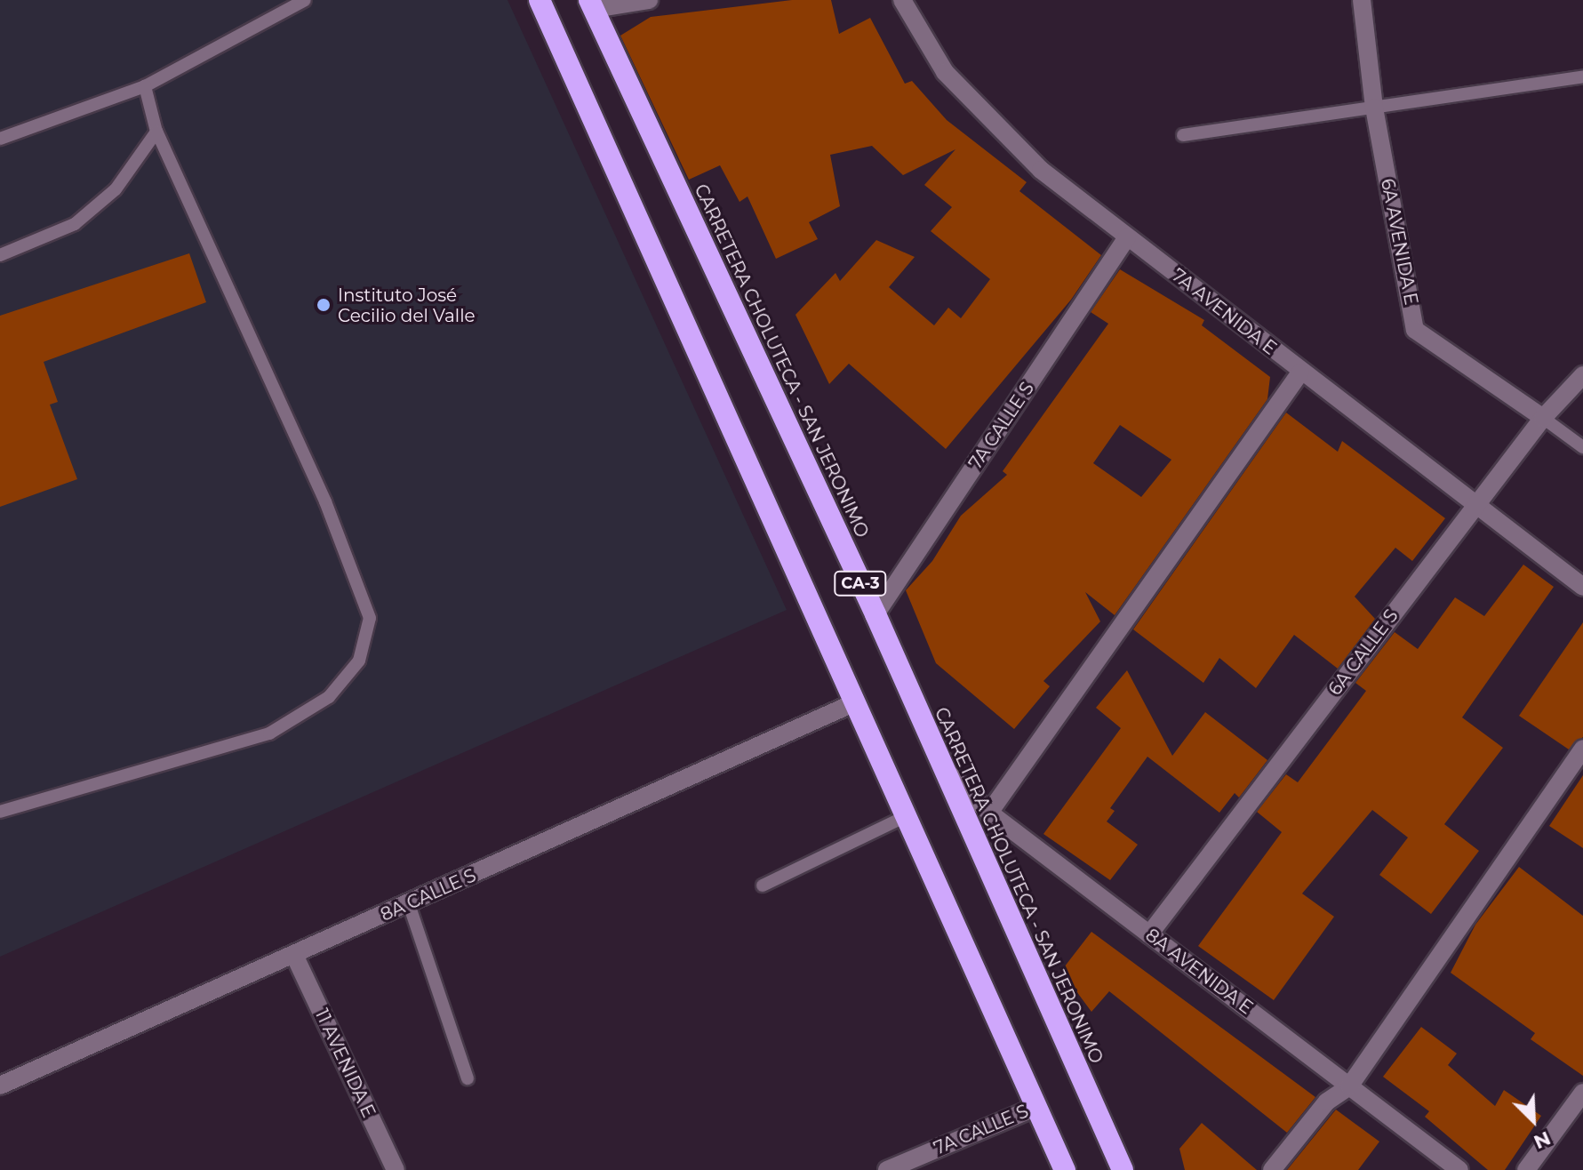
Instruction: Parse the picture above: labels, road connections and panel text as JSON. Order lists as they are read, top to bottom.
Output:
{
  "streets": {
    "highway": ["CARRETERA CHOLUTECA - SAN JERONIMO", "CA-3"],
    "street": [
      "6A AVENIDA E",
      "7A AVENIDA E",
      "7A CALLE S",
      "6A CALLE S",
      "8A CALLE S",
      "8A AVENIDA E",
      "11 AVENIDA E"
    ]
  },
  "crossings": [
    ["6A AVENIDA E", "6A CALLE S"],
    ["7A AVENIDA E", "7A CALLE S"],
    ["7A AVENIDA E", "6A CALLE S"],
    ["CARRETERA CHOLUTECA - SAN JERONIMO", "7A CALLE S"],
    ["CARRETERA CHOLUTECA - SAN JERONIMO", "8A AVENIDA E"],
    ["7A CALLE S", "CA-3"],
    ["CA-3", "8A CALLE S"],
    ["6A CALLE S", "8A AVENIDA E"],
    ["8A CALLE S", "11 AVENIDA E"]
  ],
  "places": ["Instituto José Cecilio del Valle"],
  "north": "bottom right"
}
